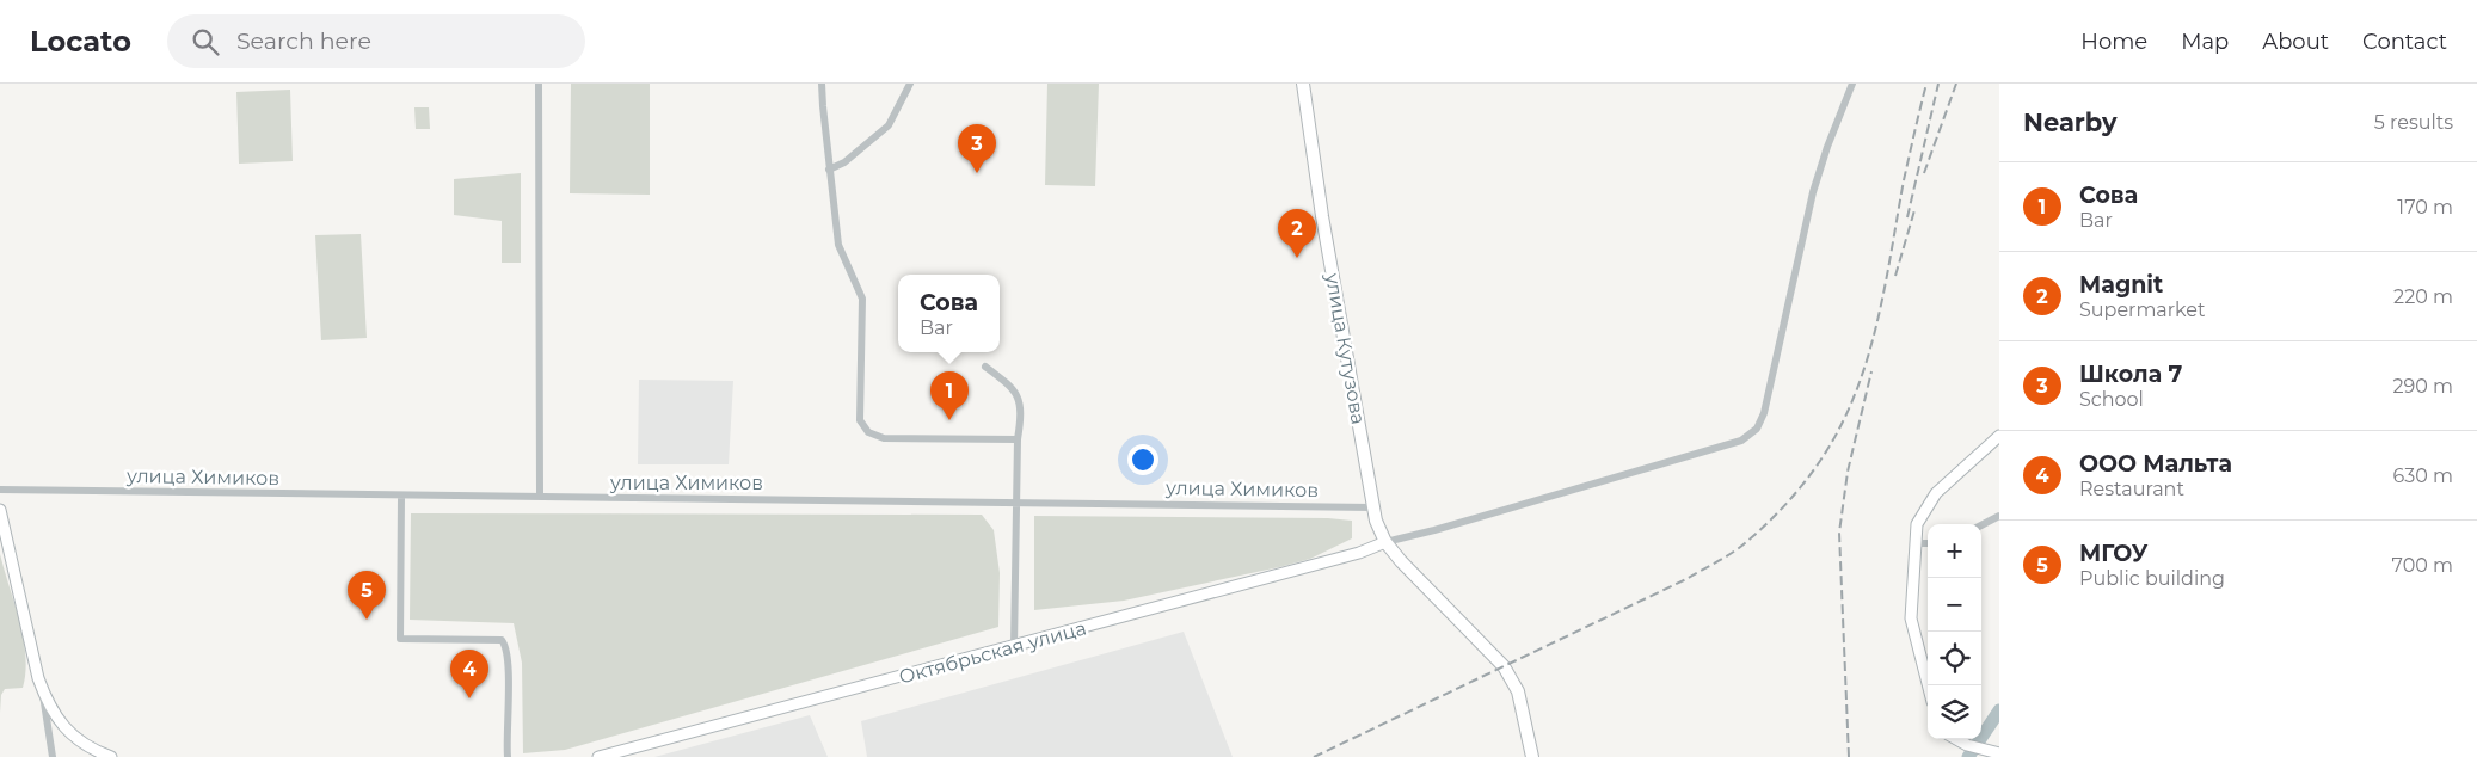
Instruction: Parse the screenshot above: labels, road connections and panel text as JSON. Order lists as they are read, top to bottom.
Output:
{
  "streets": {
    "main road": ["улица Кутузова", "Октябрьская улица"],
    "street": ["улица Химиков"]
  },
  "crossings": [
    ["улица Кутузова", "улица Химиков"],
    ["улица Кутузова", "Октябрьская улица"]
  ],
  "page": {
    "header": "Locato",
    "search": "Search here",
    "nav": [
      "Home",
      "Map",
      "About",
      "Contact"
    ],
    "heading": ["Nearby", "5 results"],
    "pins": [
      "3",
      "2",
      "1",
      "5",
      "4"
    ],
    "list": [
      {
        "mark": "1",
        "name": "Сова",
        "note": "Bar",
        "value": "170 m"
      },
      {
        "mark": "2",
        "name": "Magnit",
        "note": "Supermarket",
        "value": "220 m"
      },
      {
        "mark": "3",
        "name": "Школа 7",
        "note": "School",
        "value": "290 m"
      },
      {
        "mark": "4",
        "name": "ООО Мальта",
        "note": "Restaurant",
        "value": "630 m"
      },
      {
        "mark": "5",
        "name": "МГОУ",
        "note": "Public building",
        "value": "700 m"
      }
    ],
    "popup": ["Сова", "Bar"],
    "map_buttons": ["+", "−"]
  }
}
